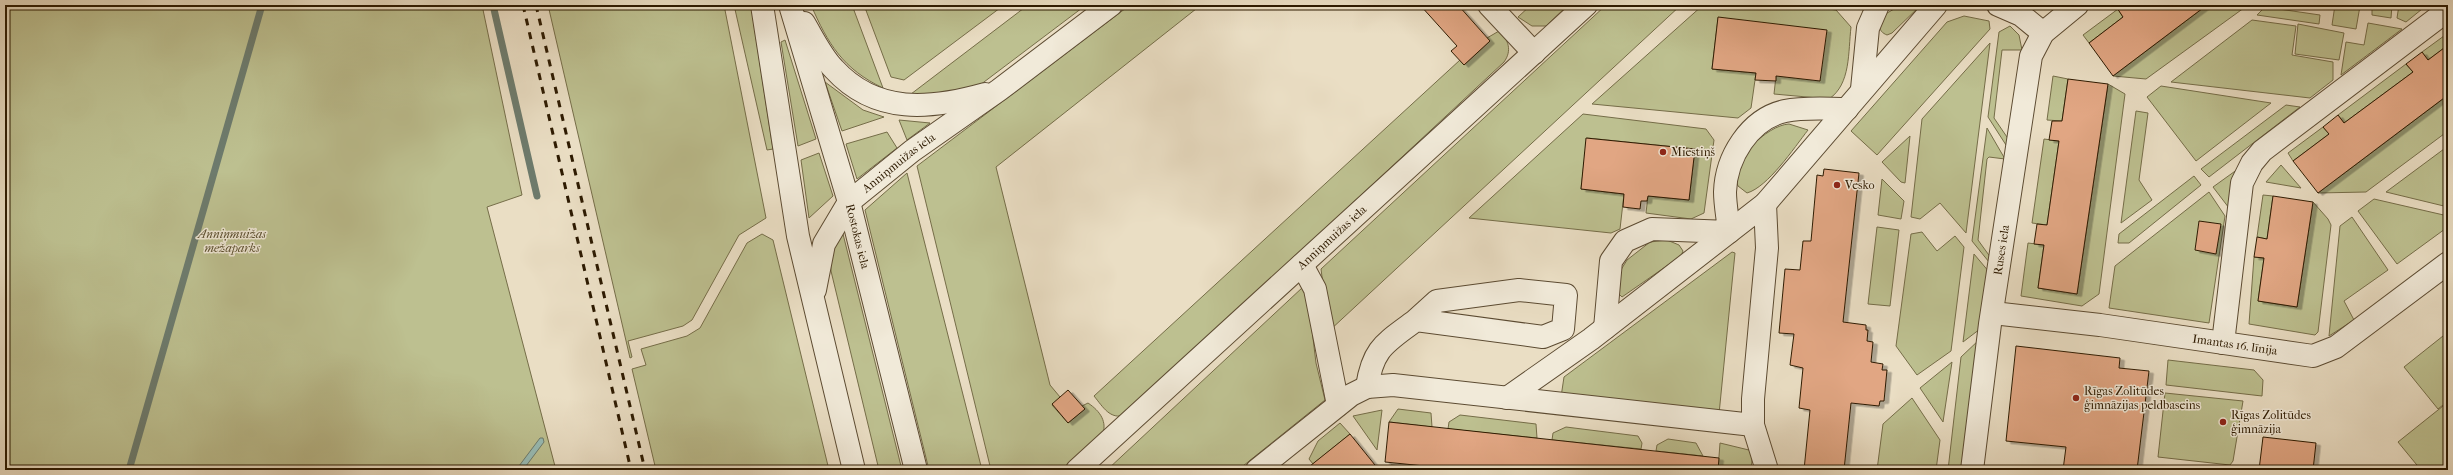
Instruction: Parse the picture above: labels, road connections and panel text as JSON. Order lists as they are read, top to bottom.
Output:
{
  "streets": {
    "street": [
      "Anniņmuižas iela",
      "Rostokas iela",
      "Ruses iela",
      "Imantas 16. līnija"
    ]
  },
  "crossings": [
    ["Anniņmuižas iela", "Rostokas iela"],
    ["Ruses iela", "Imantas 16. līnija"]
  ],
  "parks": ["Anniņmuižas mežaparks"],
  "places": [
    "Miestiņš",
    "Vesko",
    "Rīgas Zolitūdes ģimnāzijas peldbaseins",
    "Rīgas Zolitūdes ģimnāzija"
  ]
}
